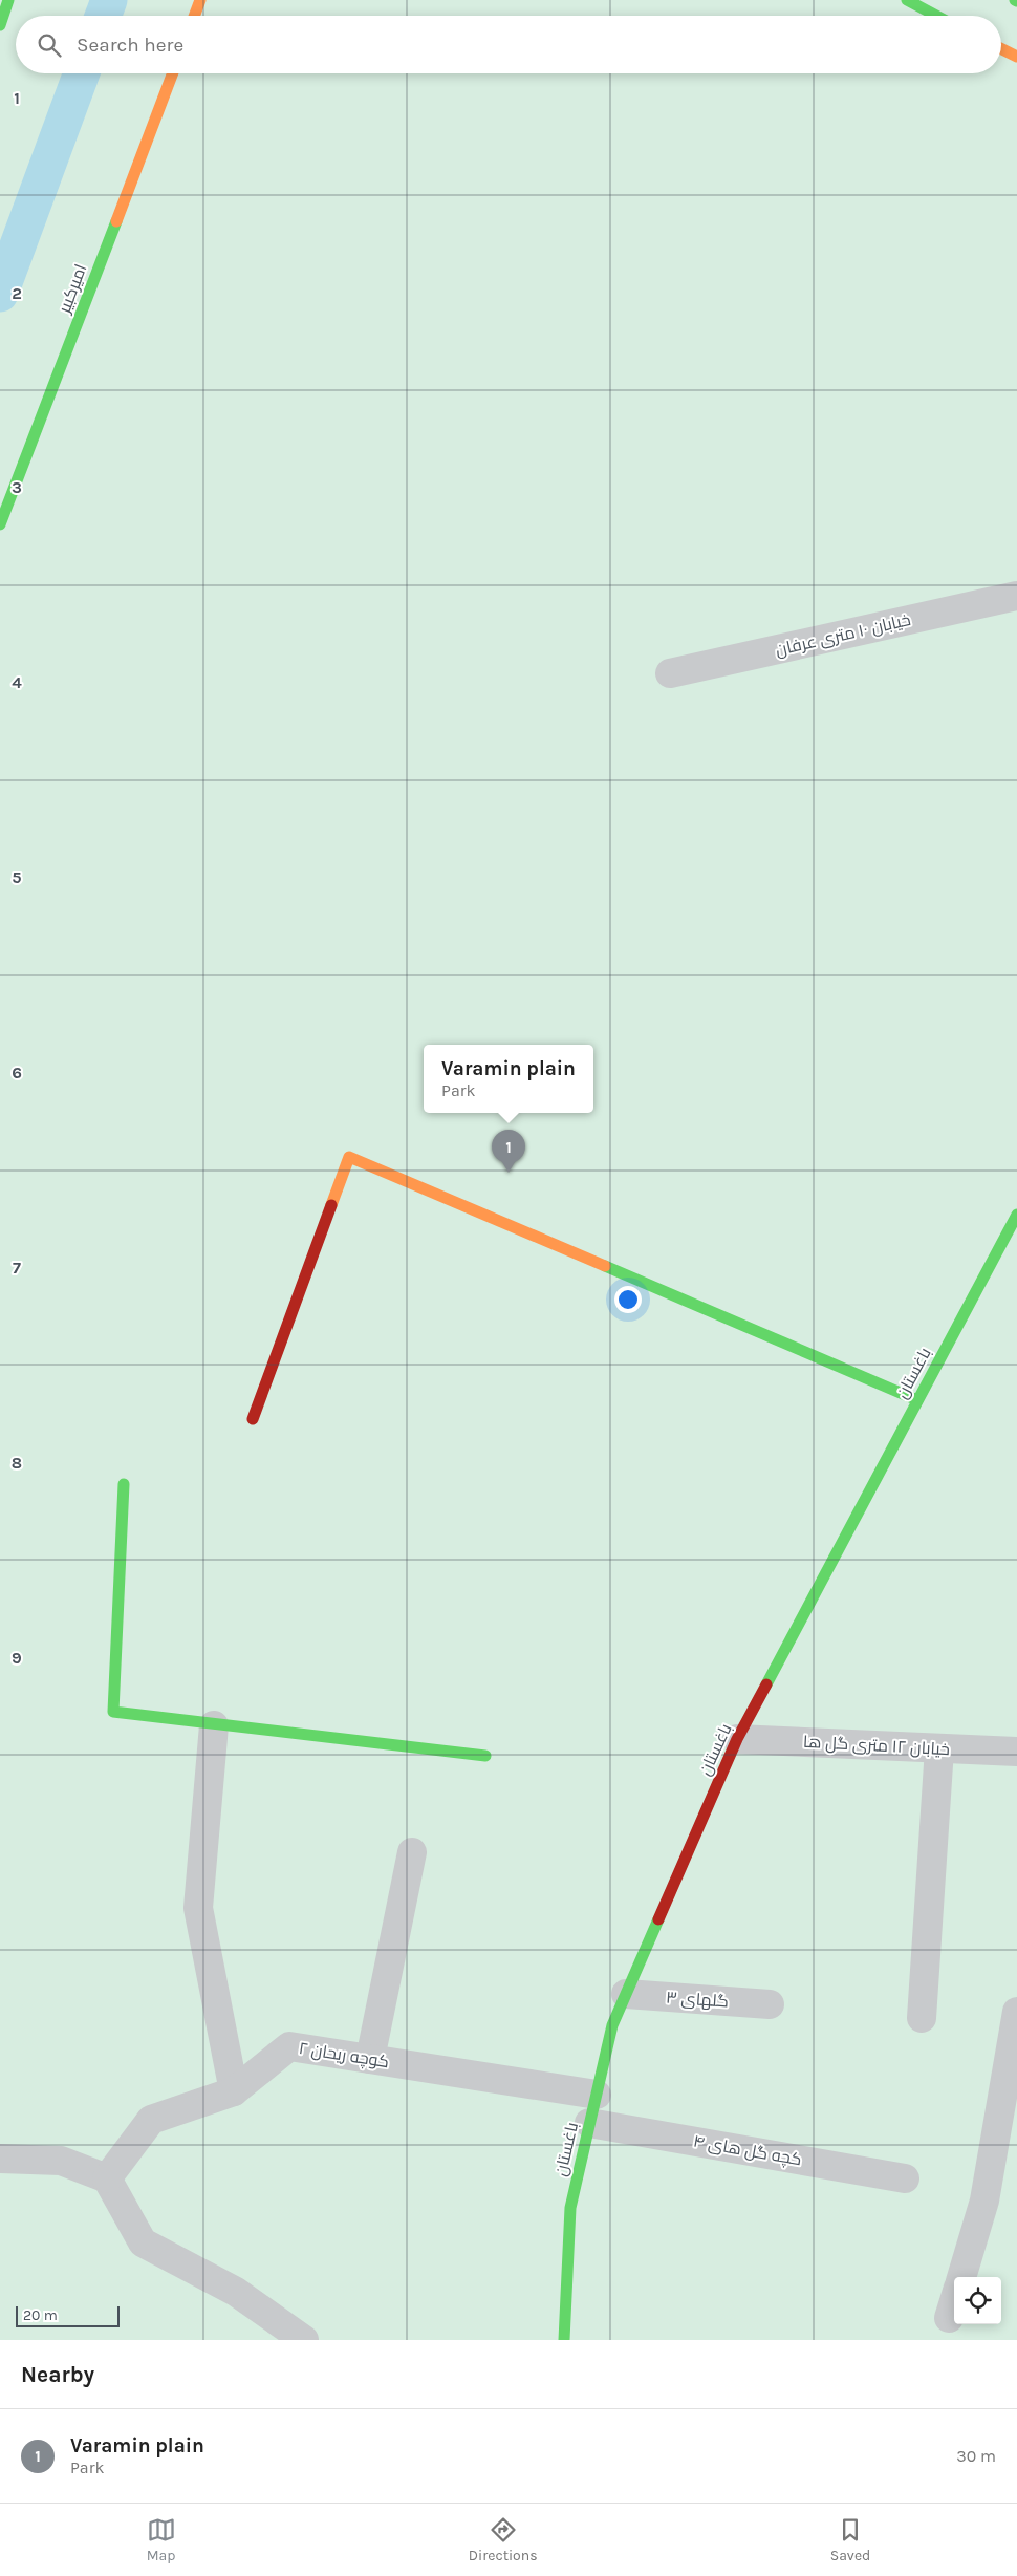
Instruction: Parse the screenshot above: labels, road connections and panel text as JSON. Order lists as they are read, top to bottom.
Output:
{
  "streets": {
    "street": [
      "امیرکبیر",
      "خیابان ۱۰ متری عرفان",
      "باغستان",
      "خیابان ۱۲ متری گل ها",
      "گلهای ۳",
      "کوچه ریحان ۲",
      "کچه گل های ۴"
    ]
  },
  "crossings": [
    ["باغستان", "خیابان ۱۲ متری گل ها"],
    ["باغستان", "گلهای ۳"],
    ["باغستان", "کوچه ریحان ۲"],
    ["باغستان", "کچه گل های ۴"]
  ],
  "scale_bar": "20 m",
  "page": {
    "search": "Search here",
    "popup": ["Varamin plain", "Park"],
    "pins": "1",
    "scale": "20 m",
    "heading": "Nearby",
    "list": [
      {
        "mark": "1",
        "name": "Varamin plain",
        "note": "Park",
        "value": "30 m"
      }
    ],
    "nav": ["Map", "Directions", "Saved"]
  },
  "grid": {
    "rows": [
      "1",
      "2",
      "3",
      "4",
      "5",
      "6",
      "7",
      "8",
      "9"
    ]
  }
}
